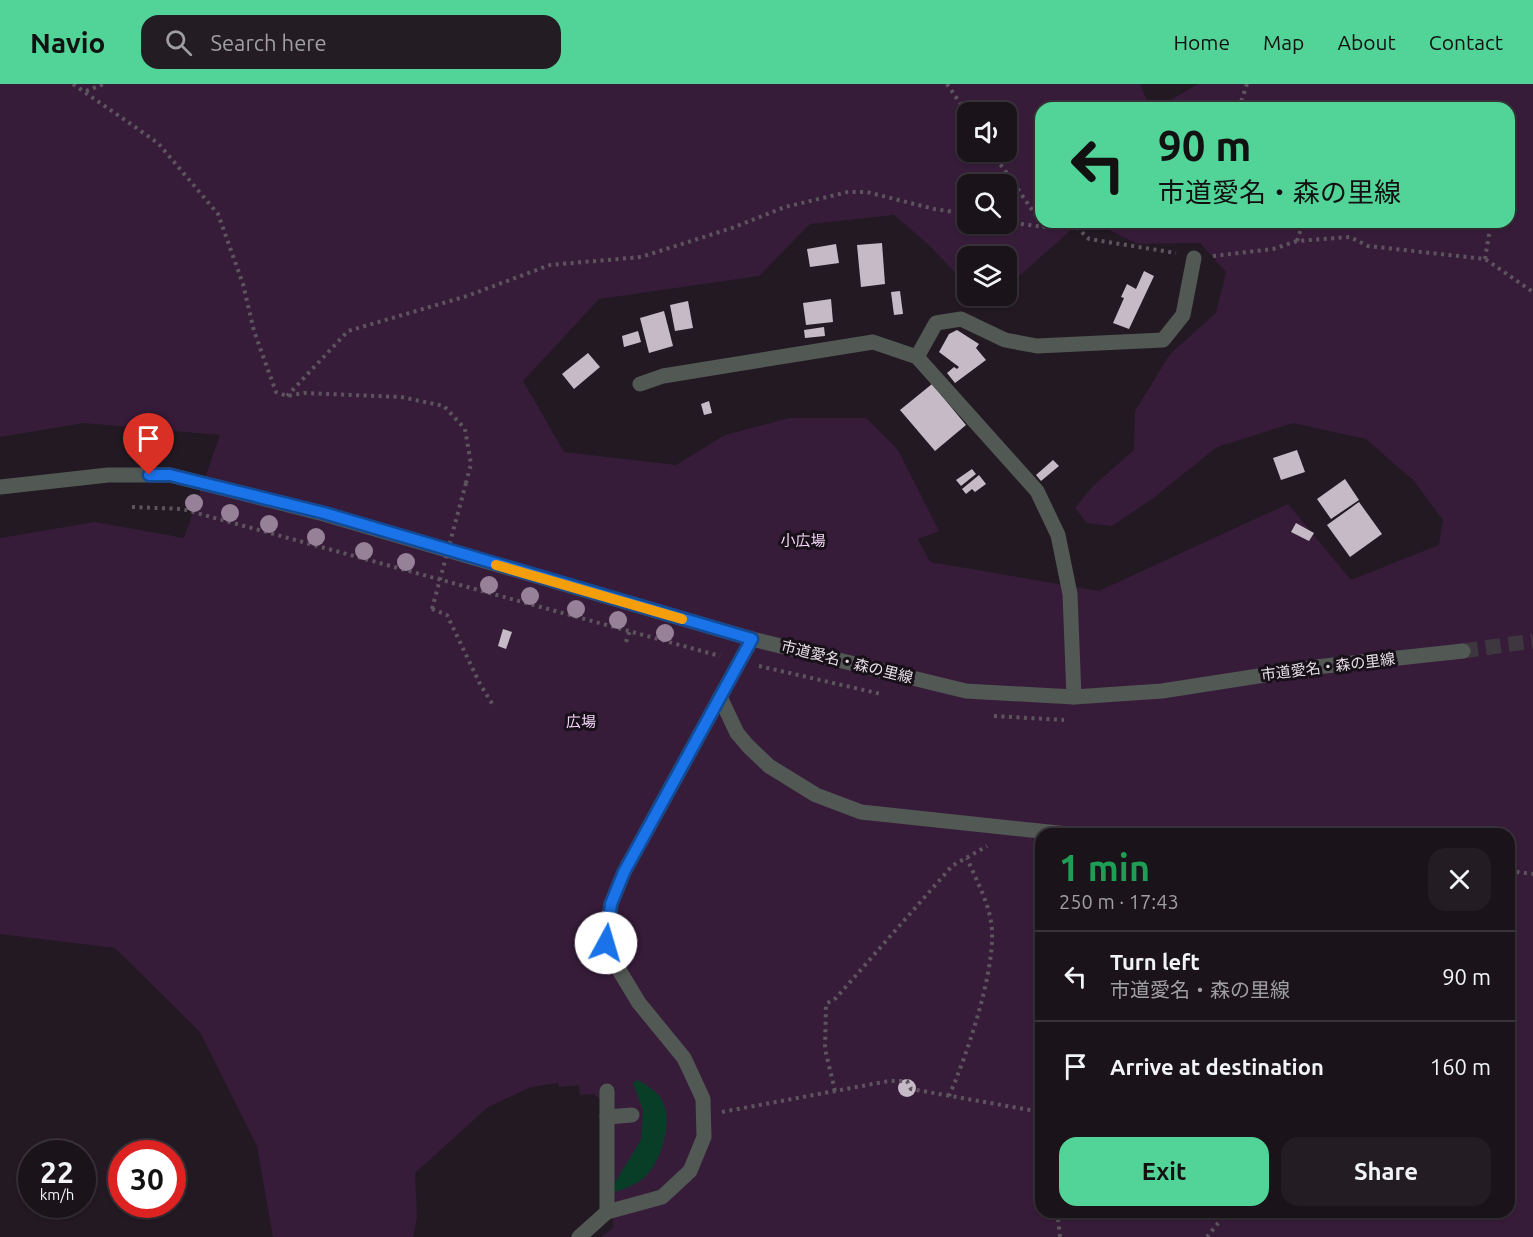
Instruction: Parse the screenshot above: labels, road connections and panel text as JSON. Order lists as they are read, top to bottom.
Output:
{
  "streets": {
    "street": ["市道愛名・森の里線"]
  },
  "parks": ["小広場", "広場"],
  "page": {
    "header": "Navio",
    "search": "Search here",
    "nav": [
      "Home",
      "Map",
      "About",
      "Contact"
    ],
    "turn": ["90 m", "市道愛名・森の里線"],
    "heading": ["1 min", "250 m · 17:43"],
    "list": [
      {
        "name": "Turn left",
        "note": "市道愛名・森の里線",
        "value": "90 m"
      },
      {
        "name": "Arrive at destination",
        "value": "160 m"
      }
    ],
    "buttons": ["Exit", "Share"],
    "speed": "22 km/h",
    "limit": "30"
  }
}
